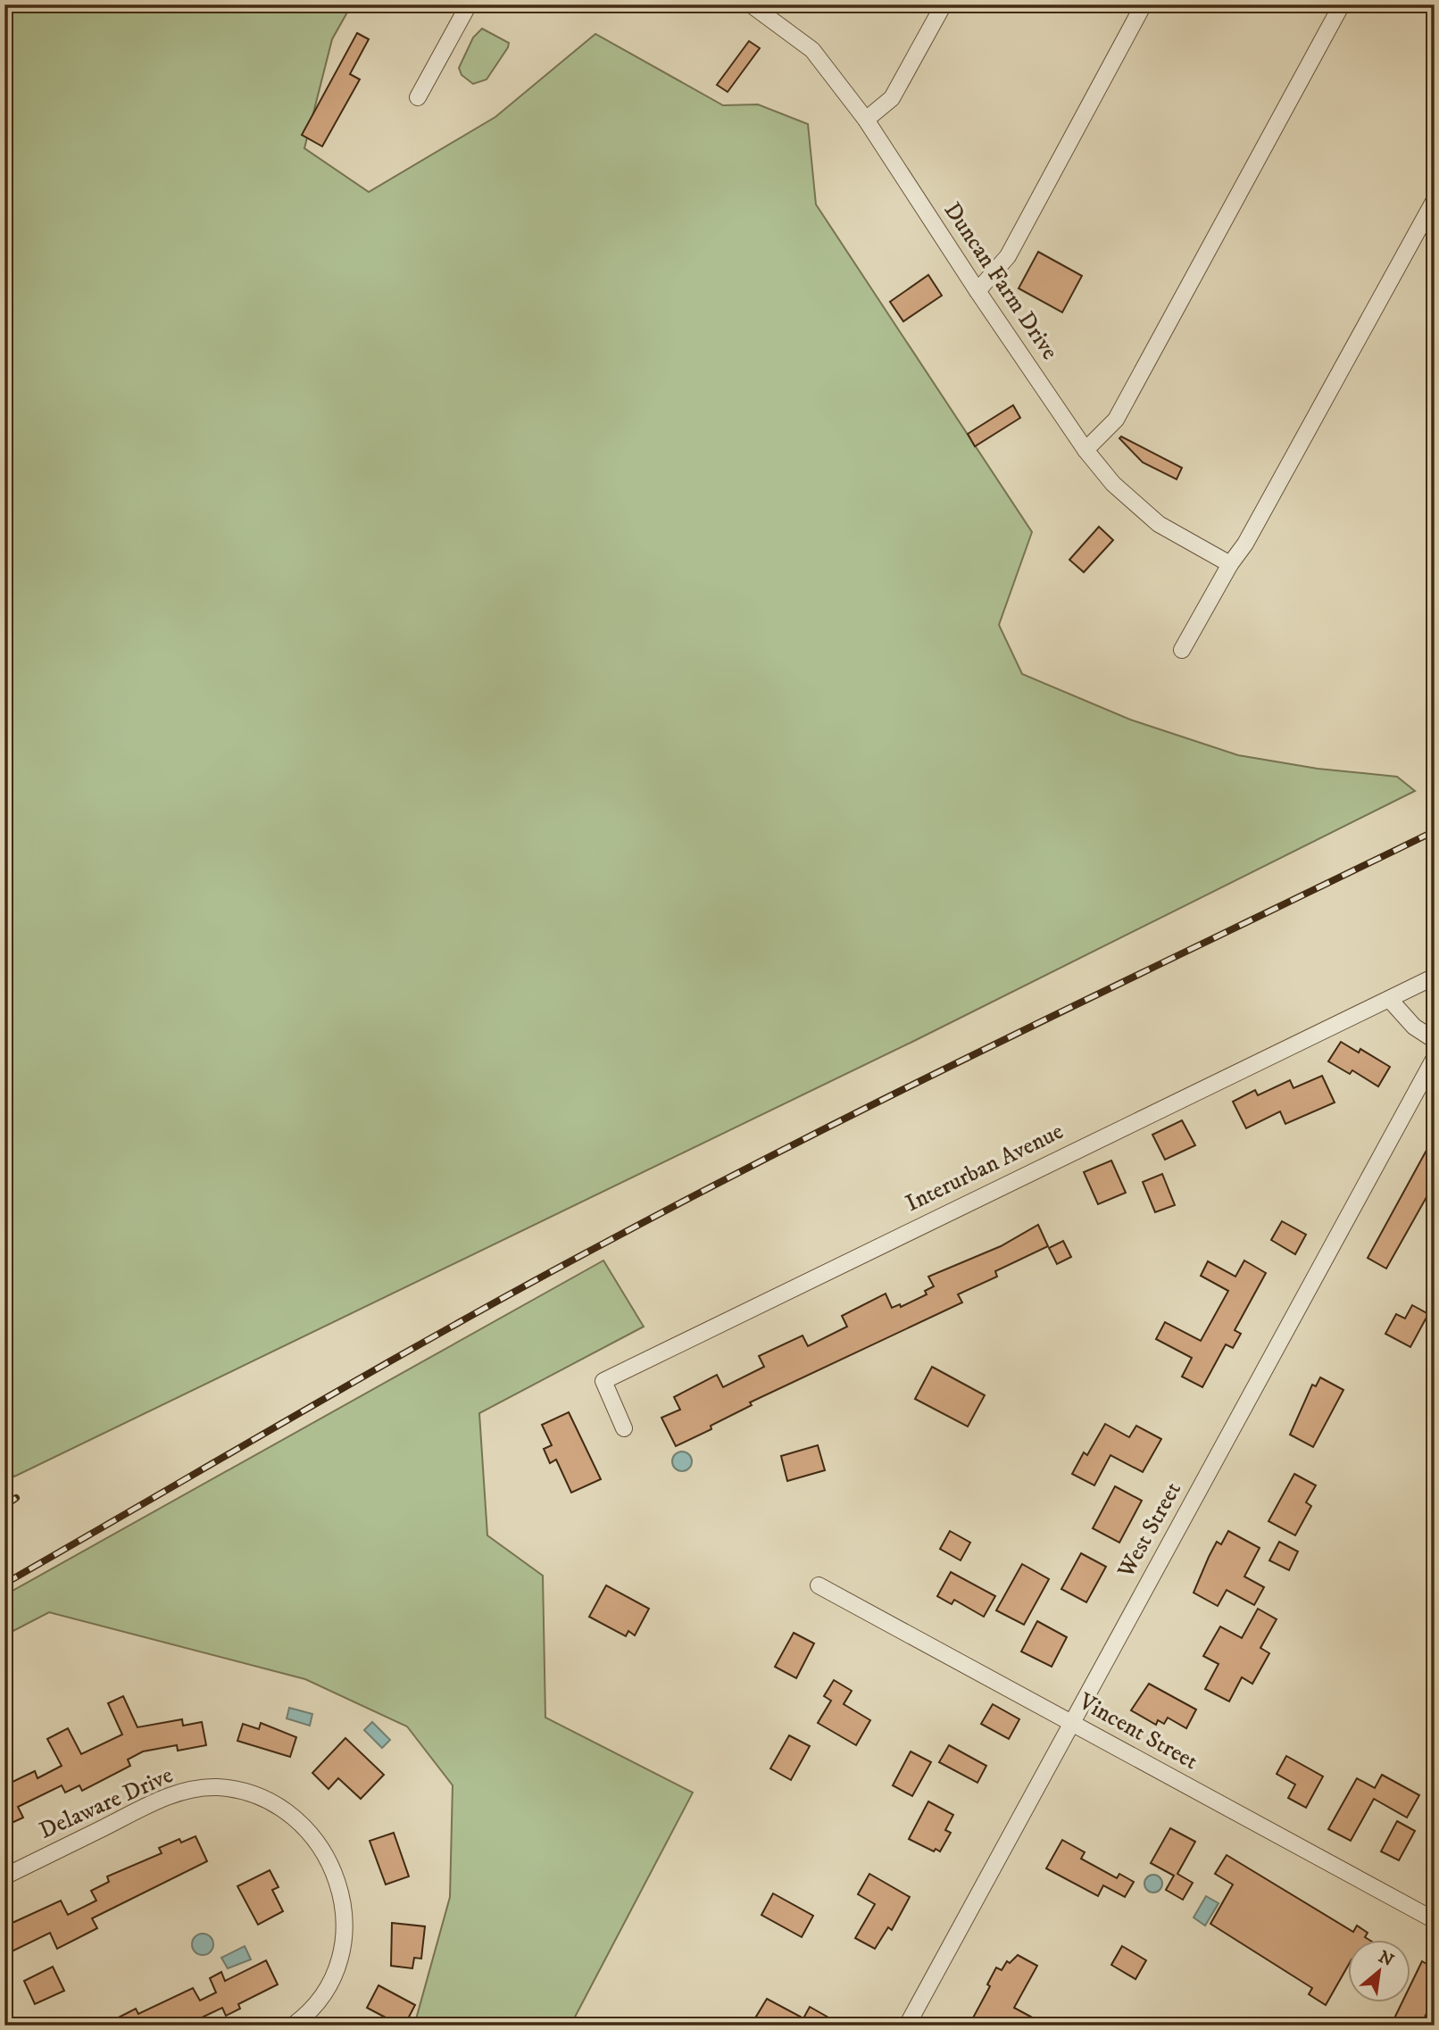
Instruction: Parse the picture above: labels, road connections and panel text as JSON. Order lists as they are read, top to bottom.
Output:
{
  "streets": {
    "street": [
      "Duncan Farm Drive",
      "Interurban Avenue",
      "West Street",
      "Vincent Street",
      "Delaware Drive"
    ]
  },
  "crossings": [
    ["West Street", "Vincent Street"]
  ],
  "north": "top right"
}
